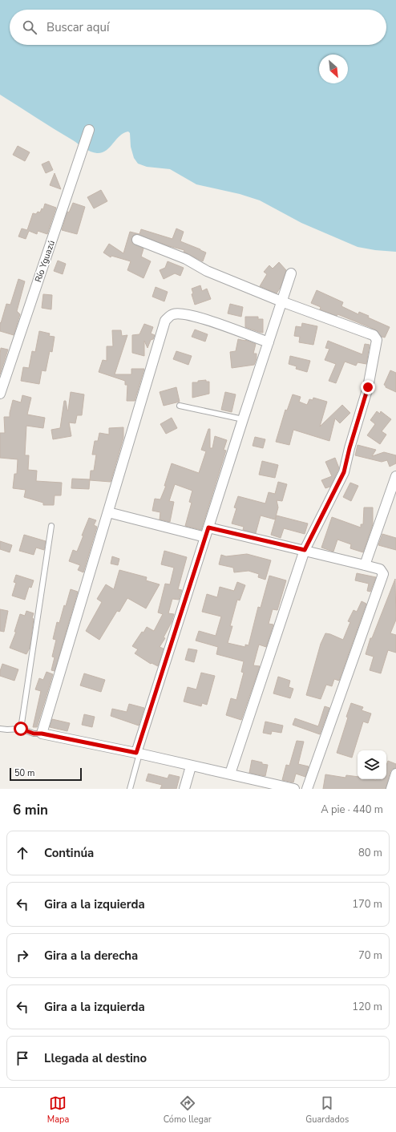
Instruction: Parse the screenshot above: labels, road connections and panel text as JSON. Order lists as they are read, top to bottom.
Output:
{
  "streets": {
    "street": ["Río Yguazú"]
  },
  "scale_bar": "50 m",
  "north": "bottom right",
  "page": {
    "search": "Buscar aquí",
    "scale": "50 m",
    "heading": ["6 min", "A pie · 440 m"],
    "list": [
      ["Continúa", "80 m"],
      ["Gira a la izquierda", "170 m"],
      ["Gira a la derecha", "70 m"],
      ["Gira a la izquierda", "120 m"],
      "Llegada al destino"
    ],
    "nav": ["Mapa", "Cómo llegar", "Guardados"]
  }
}
